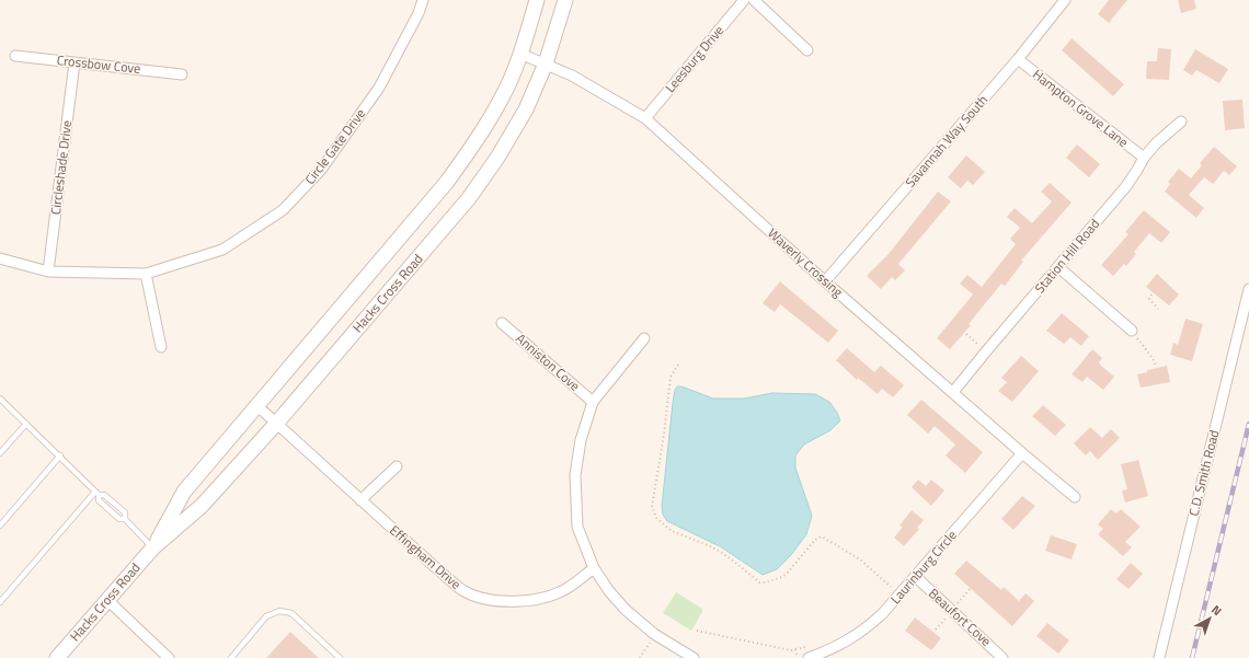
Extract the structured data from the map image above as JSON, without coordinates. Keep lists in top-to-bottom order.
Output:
{
  "streets": {
    "main road": ["Hacks Cross Road"],
    "street": [
      "Leesburg Drive",
      "Crossbow Cove",
      "Hampton Grove Lane",
      "Savannah Way South",
      "Circle Gate Drive",
      "Circleshade Drive",
      "Station Hill Road",
      "Waverly Crossing",
      "Anniston Cove",
      "C.D. Smith Road",
      "Effingham Drive",
      "Laurinburg Circle",
      "Beaufort Cove"
    ]
  },
  "crossings": [
    ["Leesburg Drive", "Waverly Crossing"],
    ["Crossbow Cove", "Circleshade Drive"],
    ["Hampton Grove Lane", "Savannah Way South"],
    ["Hampton Grove Lane", "Station Hill Road"],
    ["Savannah Way South", "Waverly Crossing"],
    ["Circle Gate Drive", "Circleshade Drive"],
    ["Station Hill Road", "Waverly Crossing"],
    ["Waverly Crossing", "Hacks Cross Road"],
    ["Waverly Crossing", "Laurinburg Circle"],
    ["Hacks Cross Road", "Effingham Drive"],
    ["Laurinburg Circle", "Beaufort Cove"]
  ],
  "north": "top right"
}
